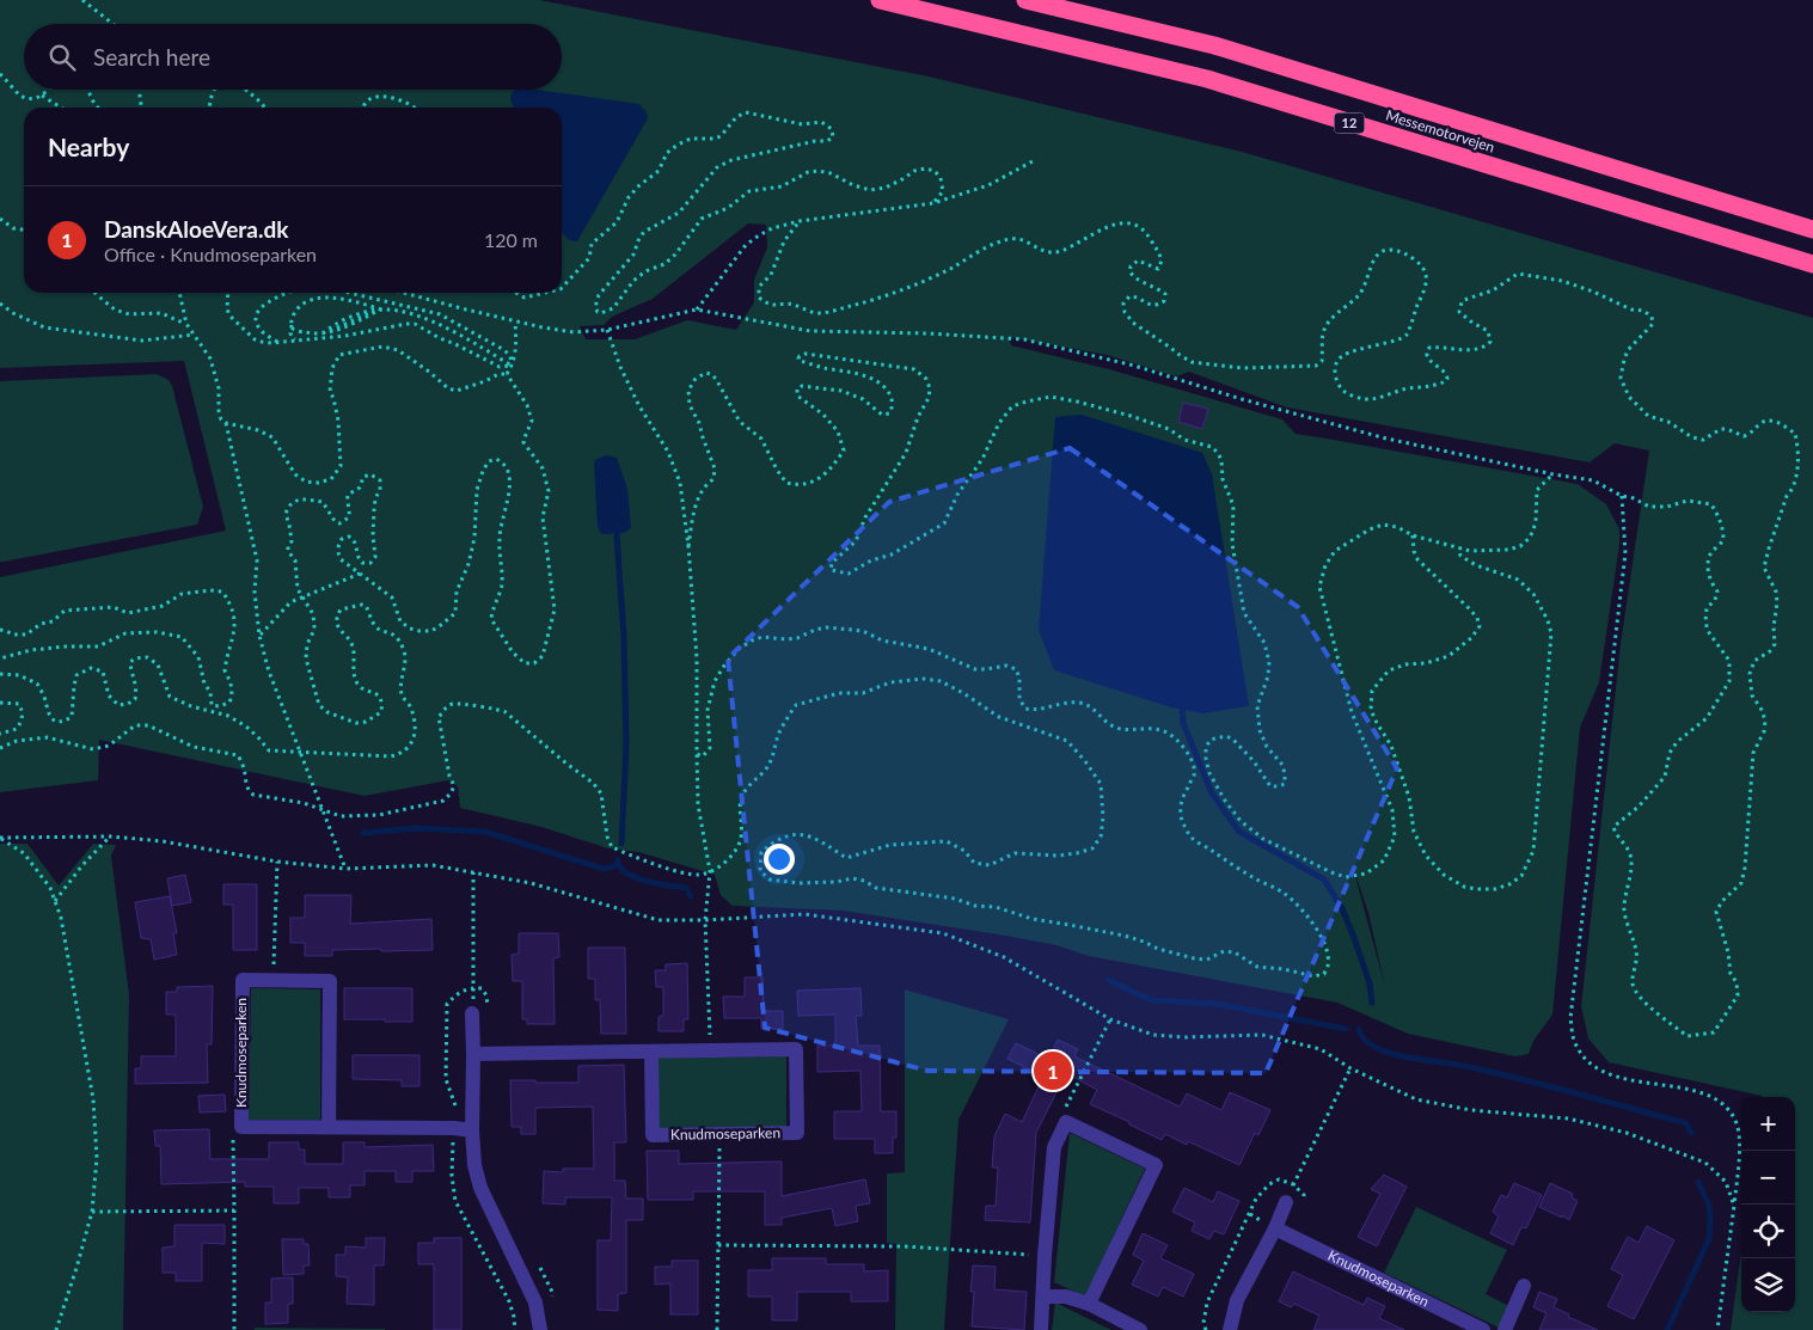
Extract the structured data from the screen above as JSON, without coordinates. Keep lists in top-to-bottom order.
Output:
{
  "streets": {
    "highway": ["12", "Messemotorvejen"],
    "street": ["Knudmoseparken"]
  },
  "page": {
    "search": "Search here",
    "heading": "Nearby",
    "list": [
      {
        "mark": "1",
        "name": "DanskAloeVera.dk",
        "note": "Office · Knudmoseparken",
        "value": "120 m"
      }
    ],
    "pins": "1",
    "map_buttons": ["+", "−"]
  }
}
